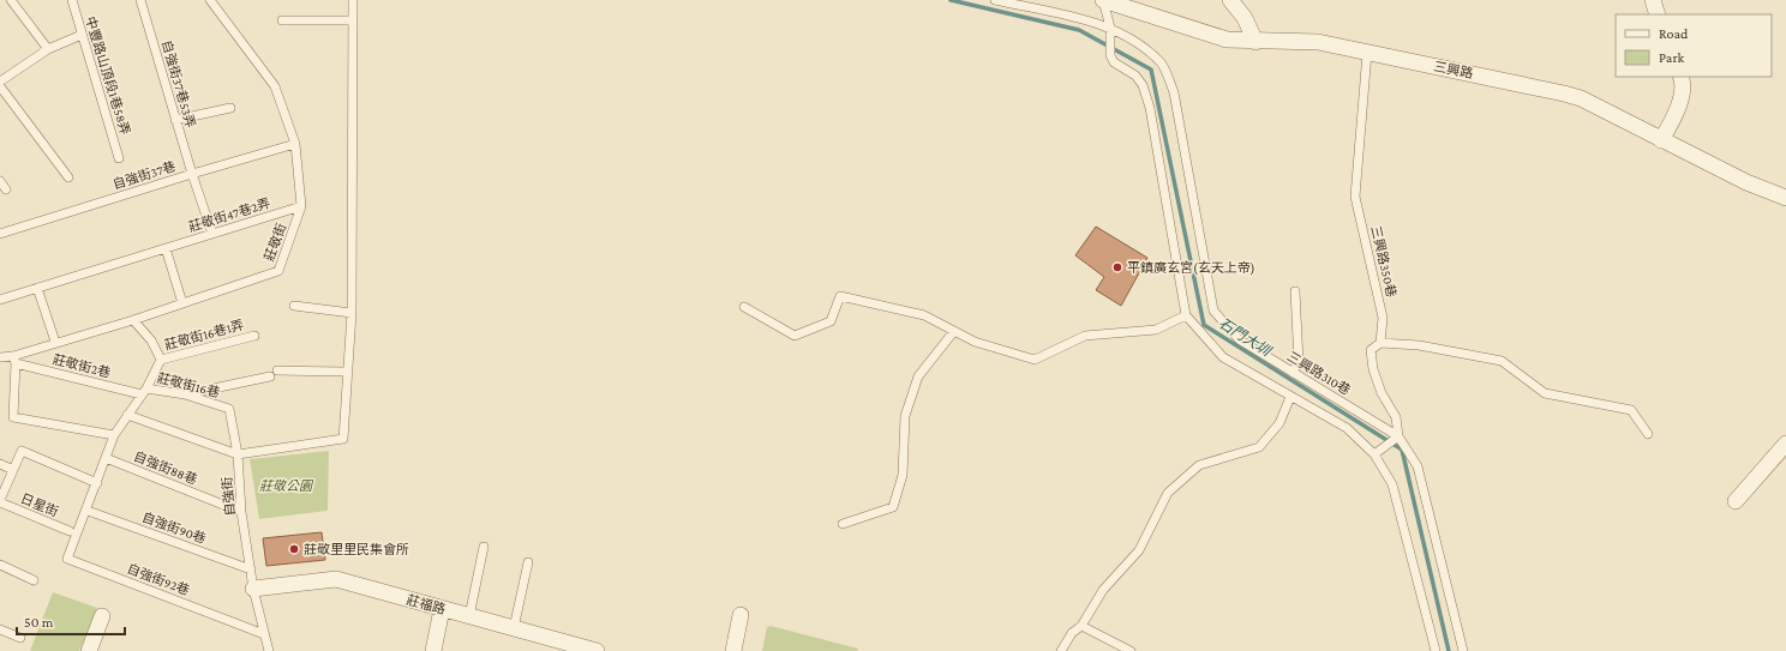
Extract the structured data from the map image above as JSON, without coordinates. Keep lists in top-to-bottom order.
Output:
{
  "streets": {
    "street": ["三興路", "莊福路"],
    "lane": [
      "中豐路山頂段1巷58弄",
      "自強街37巷53弄",
      "自強街37巷",
      "莊敬街47巷2弄",
      "莊敬街",
      "三興路350巷",
      "莊敬街16巷1弄",
      "莊敬街2巷",
      "三興路310巷",
      "莊敬街16巷",
      "自強街88巷",
      "自強街",
      "日星街",
      "自強街90巷",
      "自強街92巷"
    ]
  },
  "crossings": [
    ["三興路", "三興路350巷"],
    ["自強街37巷53弄", "自強街37巷"],
    ["自強街37巷53弄", "莊敬街47巷2弄"],
    ["自強街37巷", "莊敬街"],
    ["莊敬街47巷2弄", "莊敬街"],
    ["莊敬街", "莊敬街2巷"],
    ["莊敬街", "莊敬街16巷"],
    ["三興路350巷", "三興路310巷"],
    ["莊敬街16巷1弄", "莊敬街16巷"],
    ["莊敬街2巷", "莊敬街16巷"],
    ["莊敬街16巷", "自強街"],
    ["自強街88巷", "自強街"],
    ["自強街", "自強街90巷"],
    ["自強街", "自強街92巷"],
    ["自強街", "莊福路"],
    ["日星街", "自強街92巷"]
  ],
  "water": ["石門大圳"],
  "parks": ["莊敬公園"],
  "places": ["平鎮廣玄宮(玄天上帝)", "莊敬里里民集會所"],
  "legend": ["Road", "Park"],
  "scale_bar": "50 m"
}
